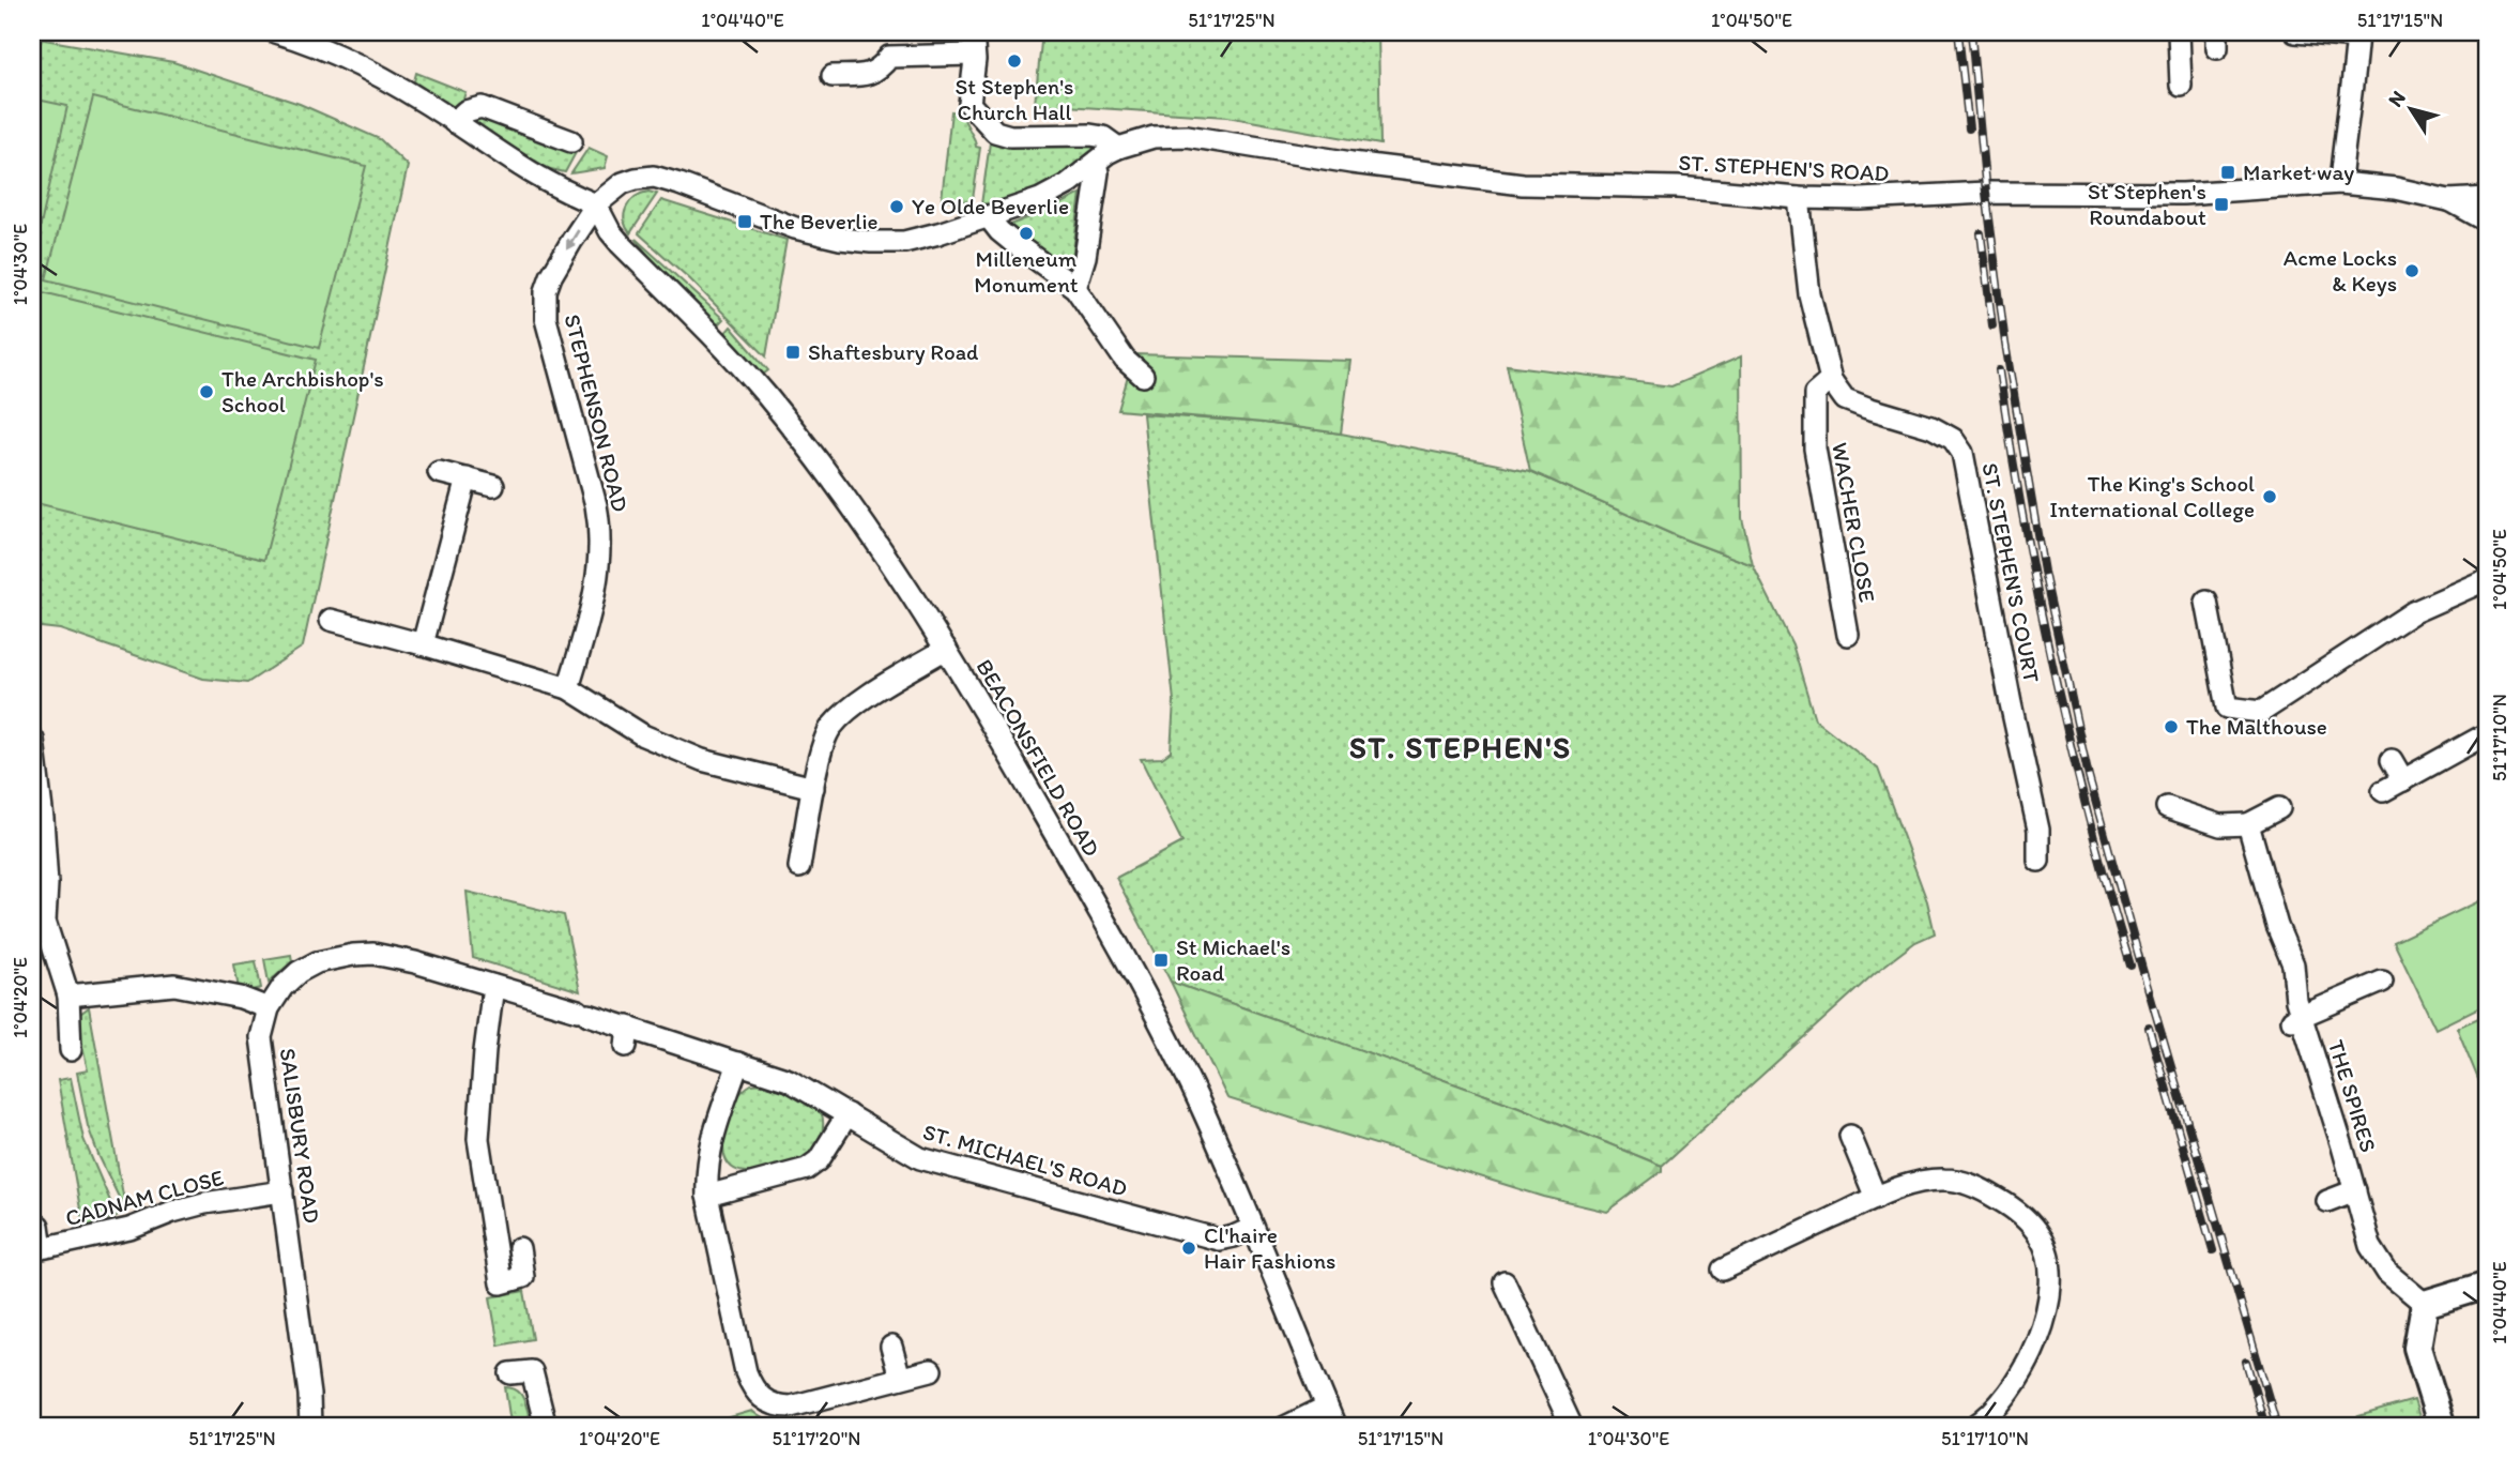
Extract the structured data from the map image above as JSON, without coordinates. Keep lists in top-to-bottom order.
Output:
{
  "streets": {
    "street": [
      "ST. STEPHEN'S ROAD",
      "STEPHENSON ROAD",
      "WACHER CLOSE",
      "ST. STEPHEN'S COURT",
      "BEACONSFIELD ROAD",
      "THE SPIRES",
      "SALISBURY ROAD",
      "ST. MICHAEL'S ROAD",
      "CADNAM CLOSE"
    ]
  },
  "crossings": [
    ["ST. STEPHEN'S ROAD", "STEPHENSON ROAD"],
    ["ST. STEPHEN'S ROAD", "BEACONSFIELD ROAD"],
    ["STEPHENSON ROAD", "BEACONSFIELD ROAD"],
    ["WACHER CLOSE", "ST. STEPHEN'S COURT"],
    ["BEACONSFIELD ROAD", "ST. MICHAEL'S ROAD"],
    ["SALISBURY ROAD", "ST. MICHAEL'S ROAD"],
    ["SALISBURY ROAD", "CADNAM CLOSE"]
  ],
  "districts": ["ST. STEPHEN'S"],
  "places": {
    "other": [
      "St Stephen's Church Hall",
      "Ye Olde Beverlie",
      "Milleneum Monument",
      "Acme Locks & Keys",
      "The Archbishop's School",
      "The King's School International College",
      "The Malthouse",
      "Cl'haire Hair Fashions"
    ],
    "transit": [
      "Market way",
      "St Stephen's Roundabout",
      "The Beverlie",
      "Shaftesbury Road",
      "St Michael's Road"
    ]
  },
  "north": "top left",
  "coordinates": [
    "1°04'40\"E",
    "51°17'25\"N",
    "1°04'50\"E",
    "51°17'15\"N",
    "1°04'30\"E",
    "51°17'10\"N",
    "1°04'20\"E",
    "51°17'20\"N"
  ]
}
